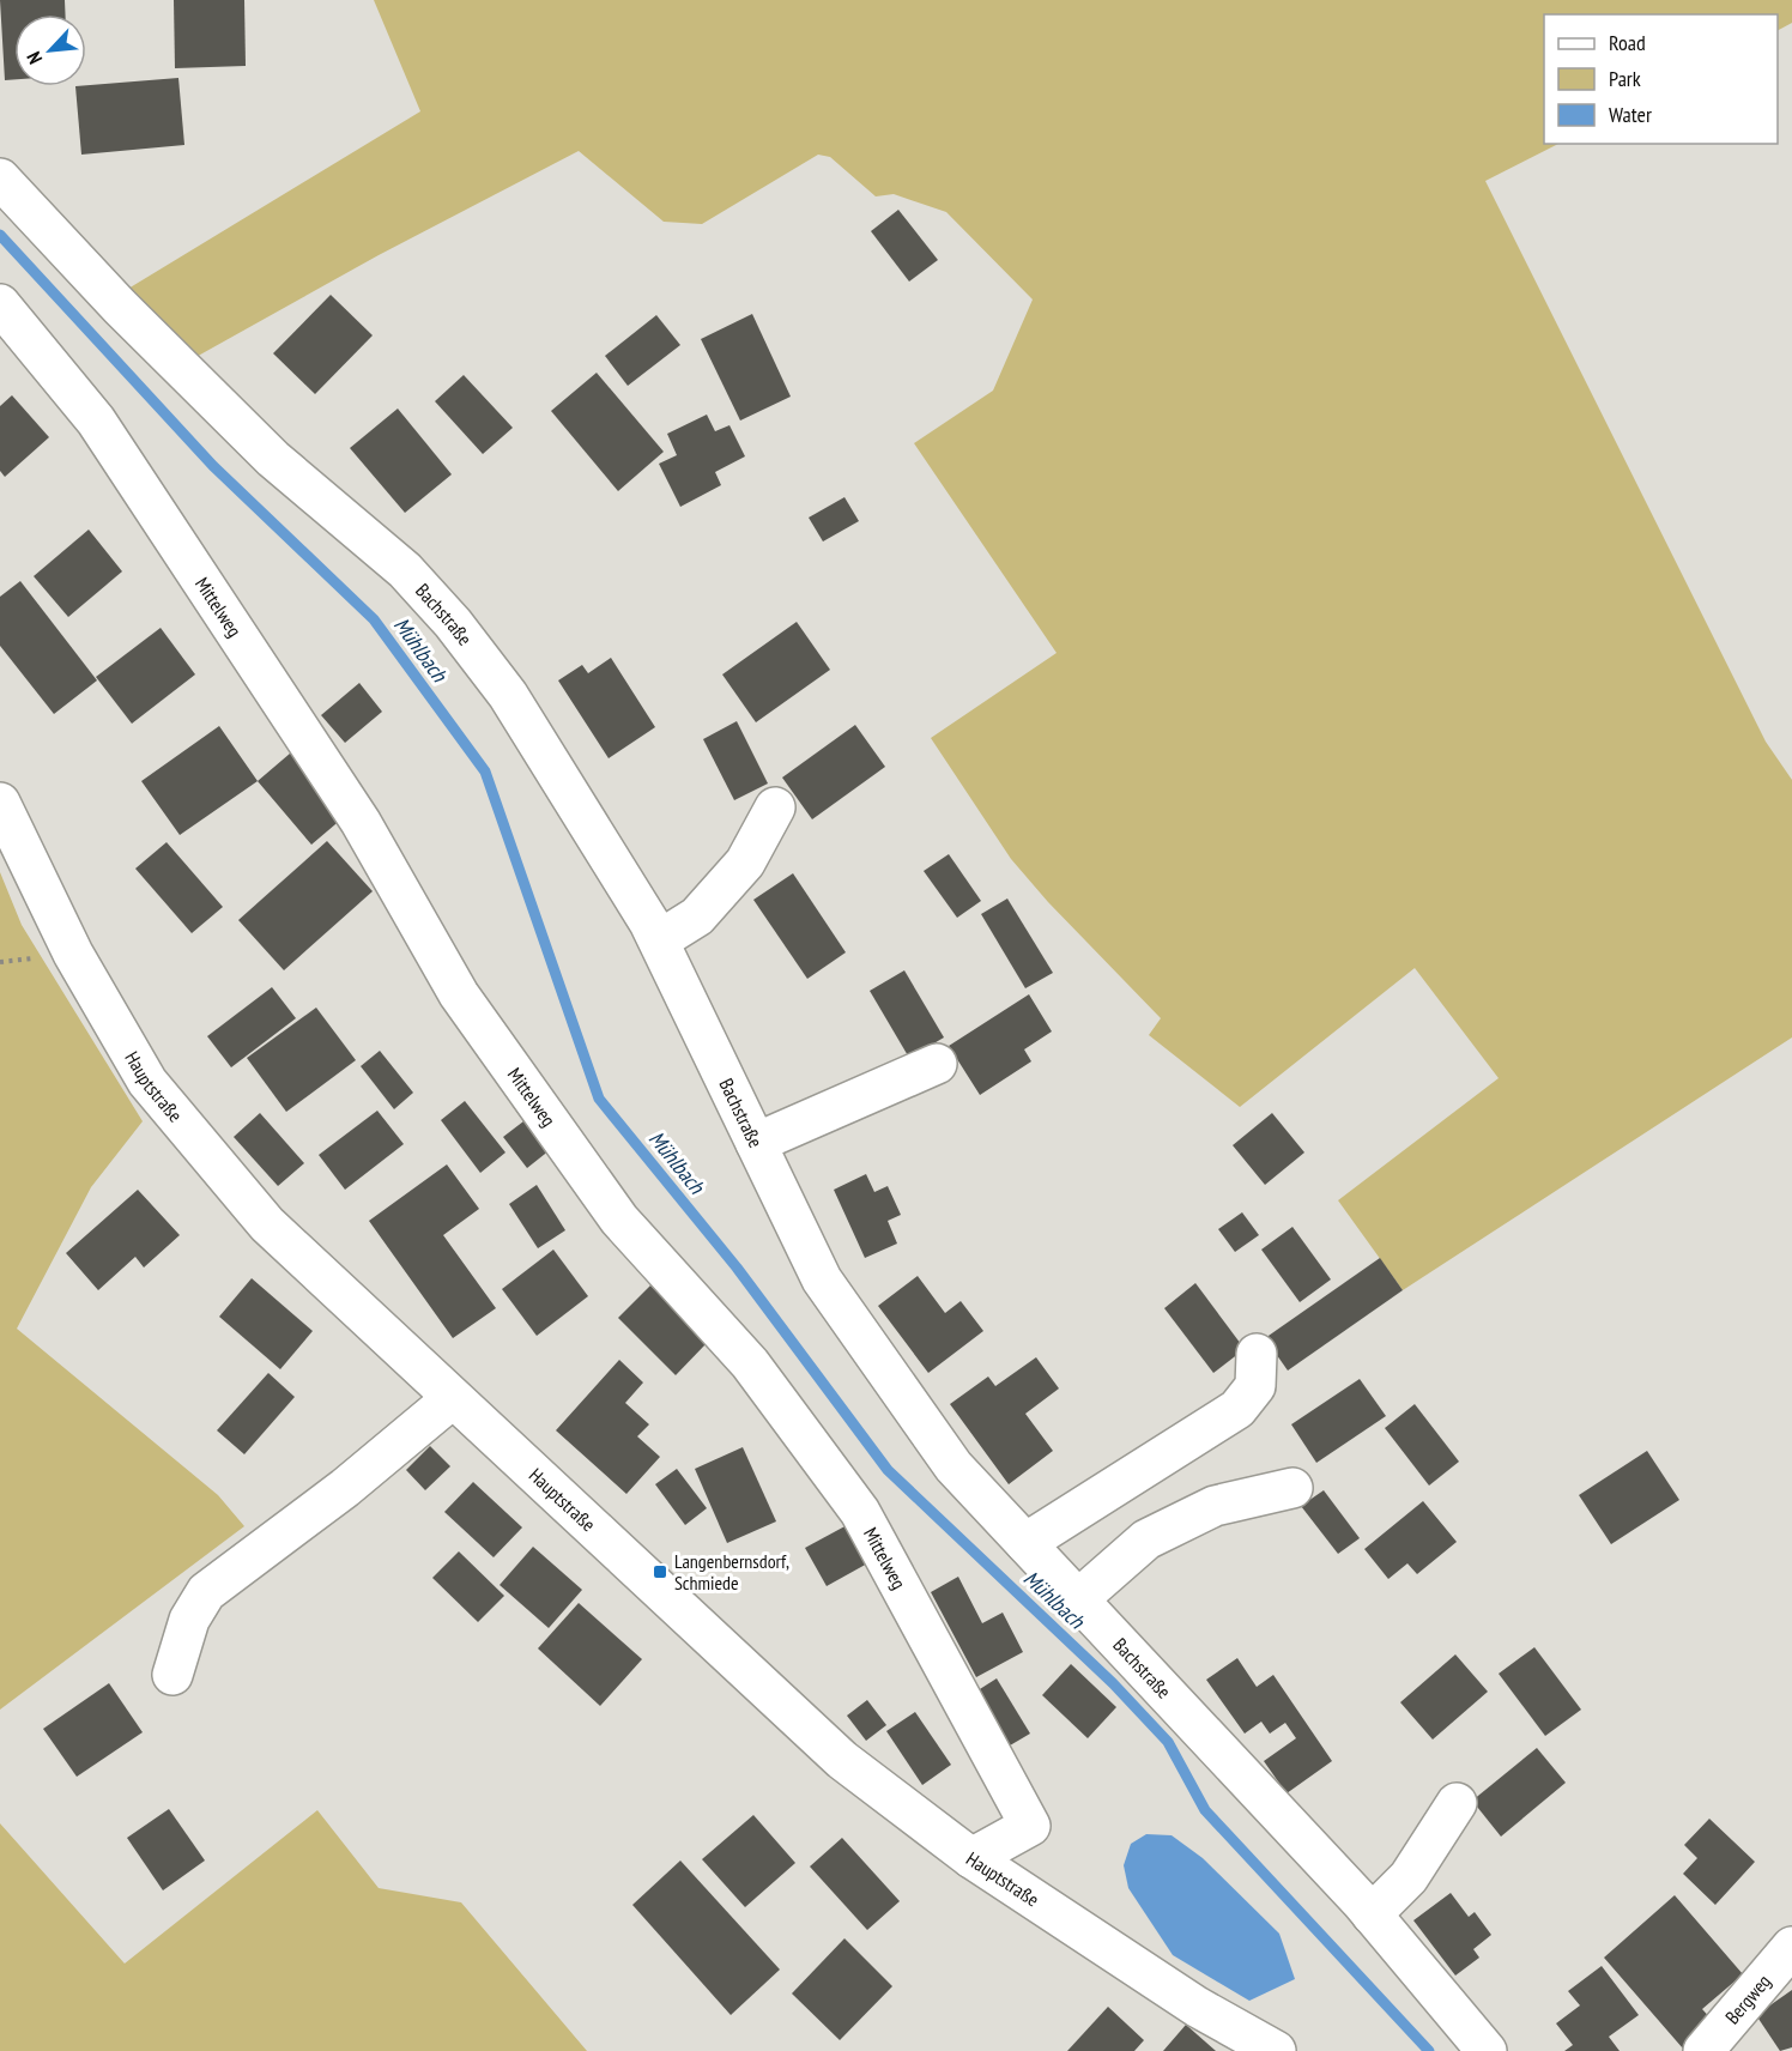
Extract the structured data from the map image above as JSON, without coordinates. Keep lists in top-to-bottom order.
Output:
{
  "streets": {
    "street": [
      "Mittelweg",
      "Bachstraße",
      "Hauptstraße",
      "Bergweg"
    ]
  },
  "crossings": [
    ["Mittelweg", "Hauptstraße"]
  ],
  "water": ["Mühlbach"],
  "places": {
    "transit": ["Langenbernsdorf, Schmiede"]
  },
  "legend": ["Road", "Park", "Water"],
  "north": "bottom left"
}
